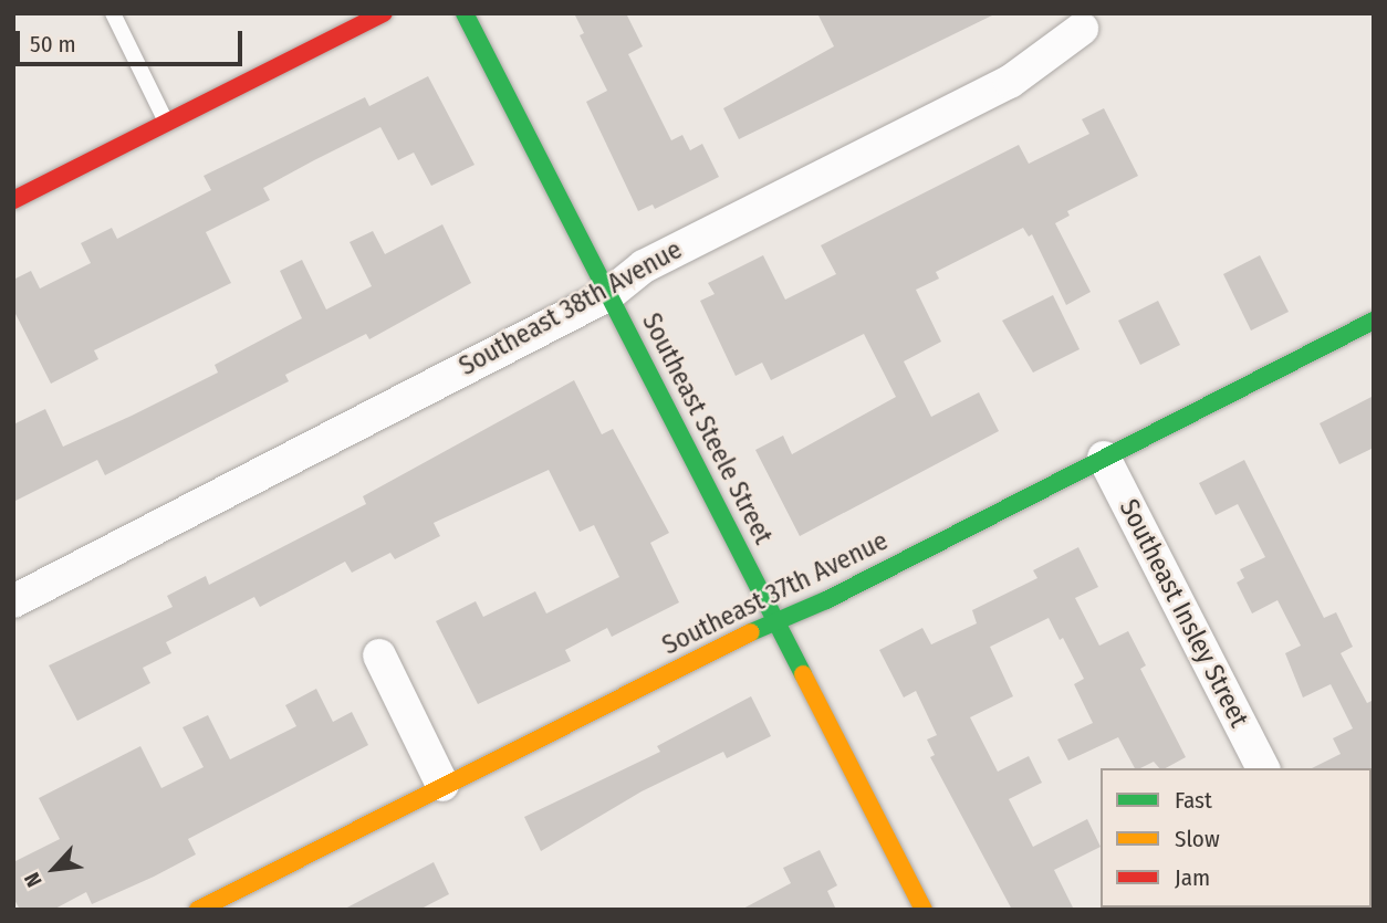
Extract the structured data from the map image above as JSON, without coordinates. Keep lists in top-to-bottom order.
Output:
{
  "streets": {
    "street": [
      "Southeast 38th Avenue",
      "Southeast Steele Street",
      "Southeast 37th Avenue",
      "Southeast Insley Street"
    ]
  },
  "crossings": [
    ["Southeast 38th Avenue", "Southeast Steele Street"],
    ["Southeast Steele Street", "Southeast 37th Avenue"],
    ["Southeast 37th Avenue", "Southeast Insley Street"]
  ],
  "legend": ["Fast", "Slow", "Jam"],
  "scale_bar": "50 m",
  "north": "bottom left"
}
